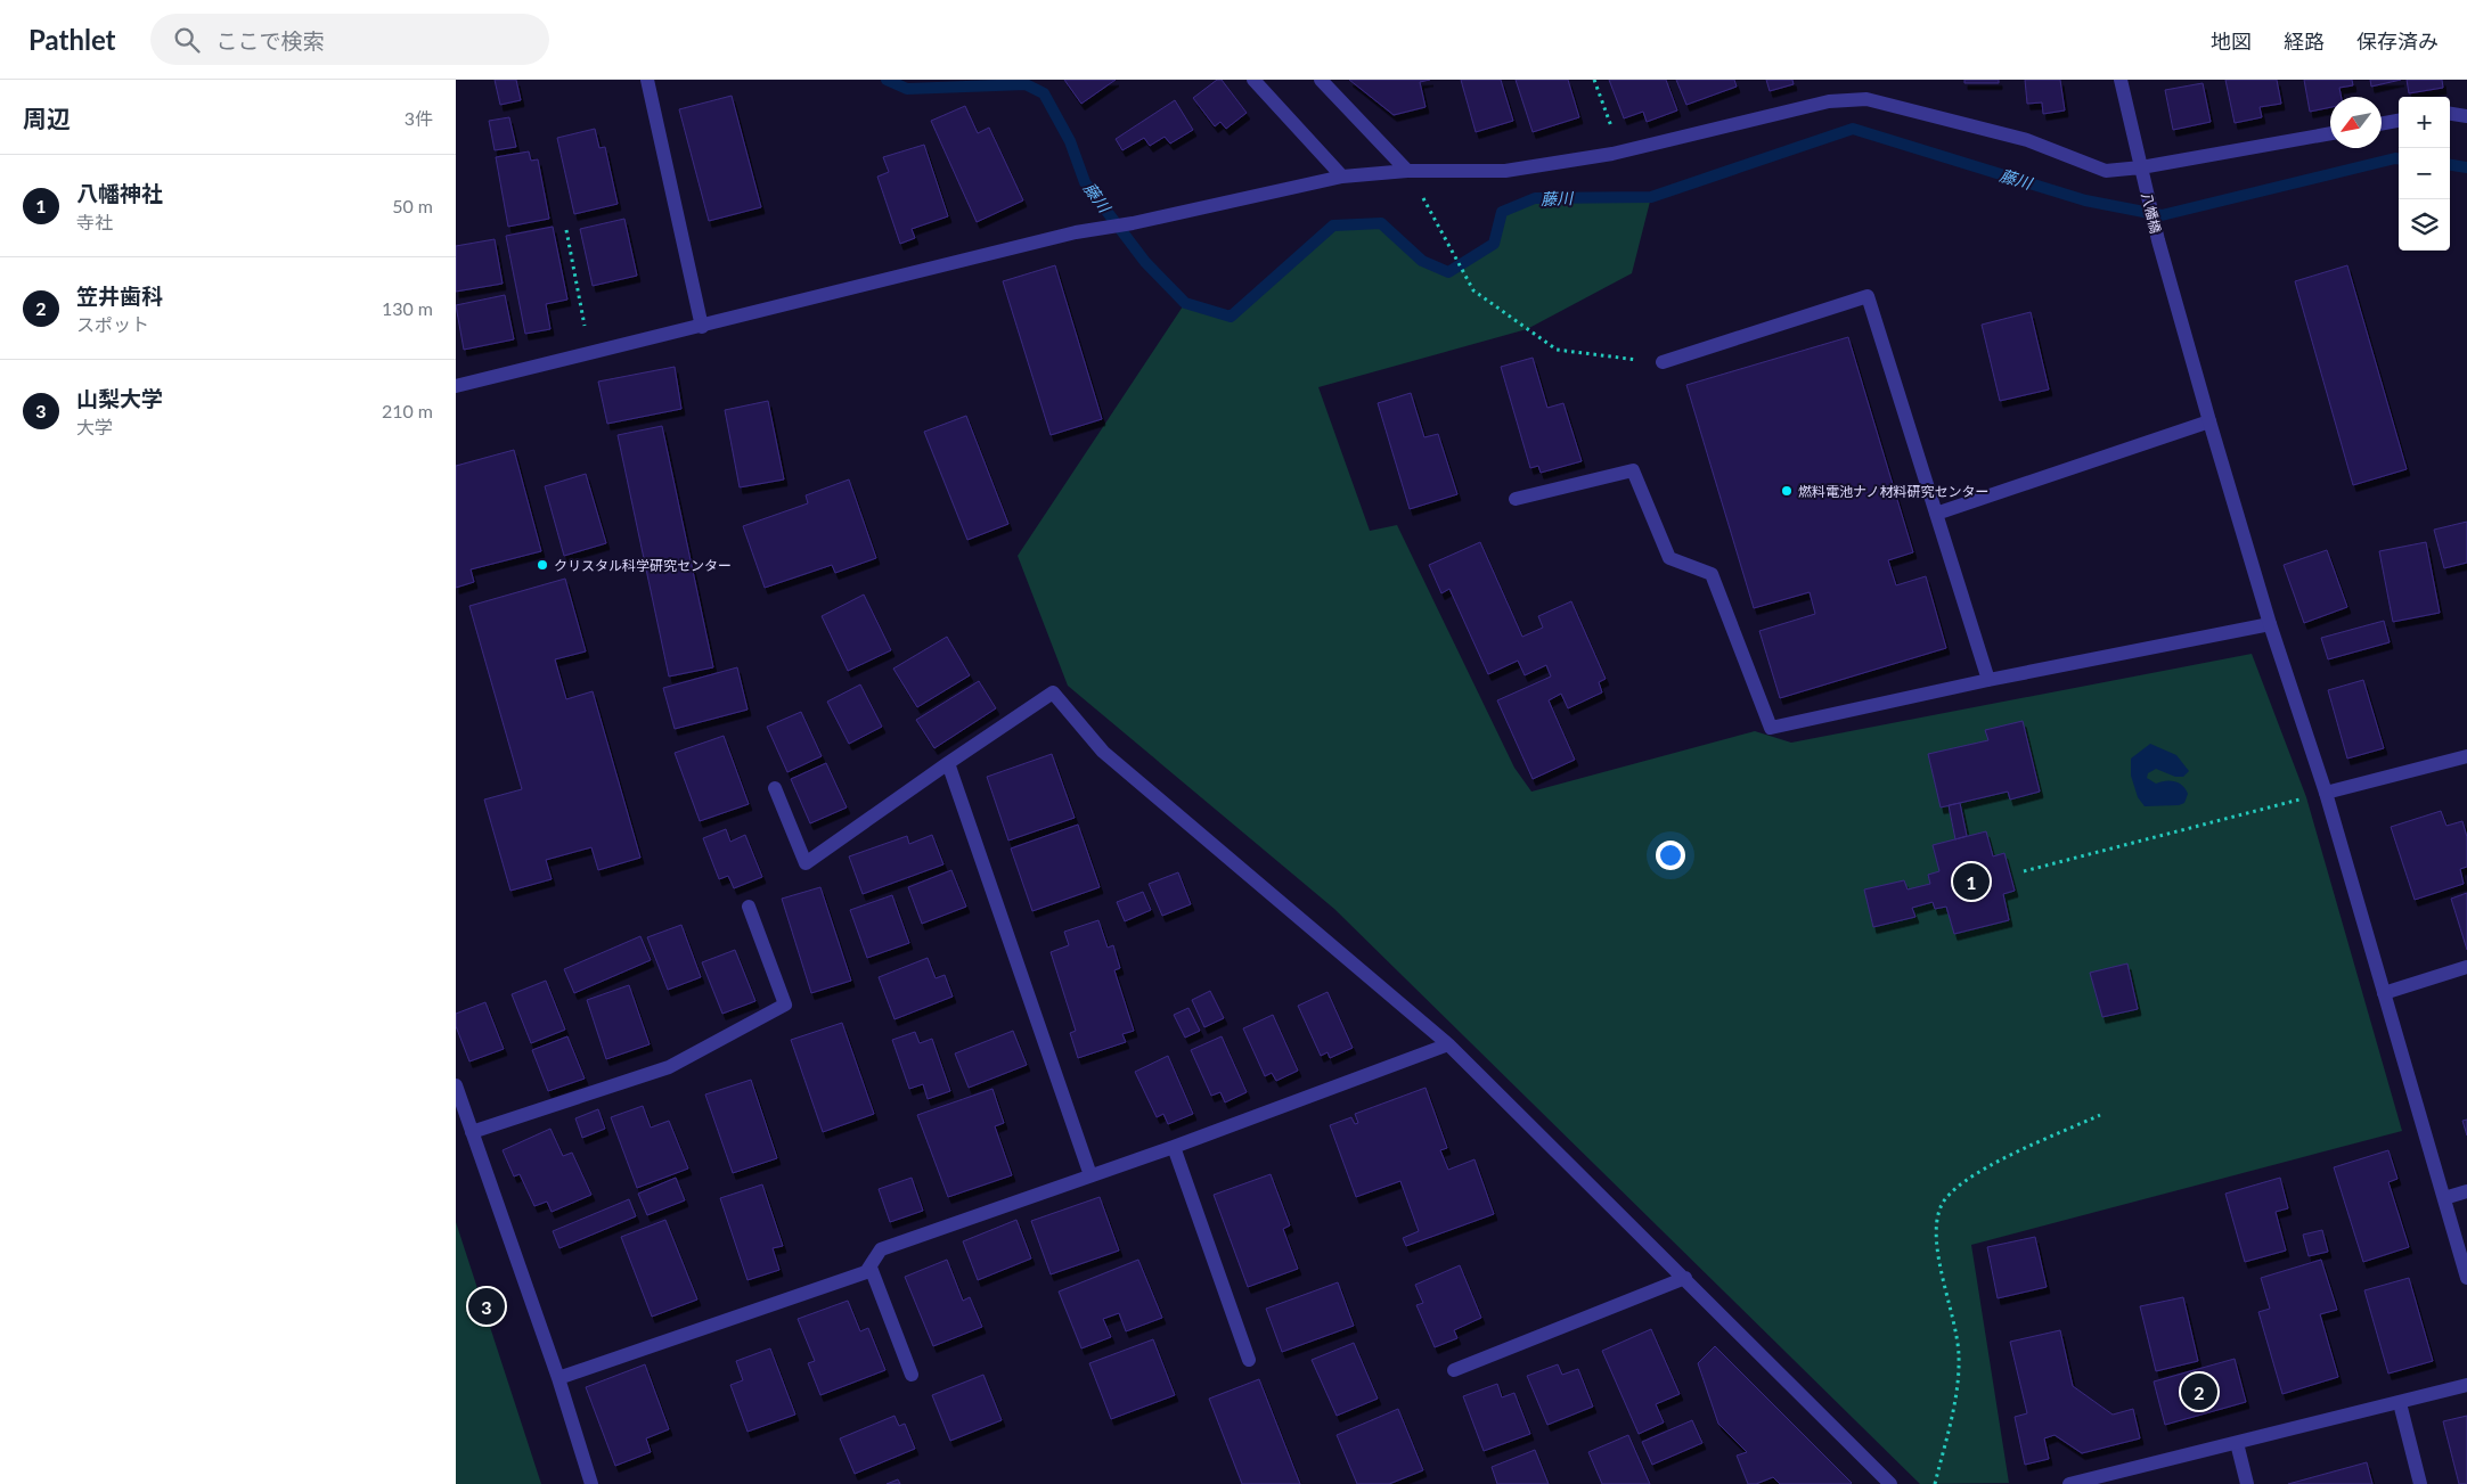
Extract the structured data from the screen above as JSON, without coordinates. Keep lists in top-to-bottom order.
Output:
{
  "streets": {
    "street": ["八幡橋"]
  },
  "water": ["藤川"],
  "places": ["燃料電池ナノ材料研究センター", "クリスタル科学研究センター"],
  "north": "bottom left",
  "page": {
    "header": "Pathlet",
    "search": "ここで検索",
    "nav": ["地図", "経路", "保存済み"],
    "heading": ["周辺", "3件"],
    "map_buttons": ["+", "−"],
    "list": [
      {
        "mark": "1",
        "name": "八幡神社",
        "note": "寺社",
        "value": "50 m"
      },
      {
        "mark": "2",
        "name": "笠井歯科",
        "note": "スポット",
        "value": "130 m"
      },
      {
        "mark": "3",
        "name": "山梨大学",
        "note": "大学",
        "value": "210 m"
      }
    ],
    "pins": ["1", "3", "2"]
  }
}
